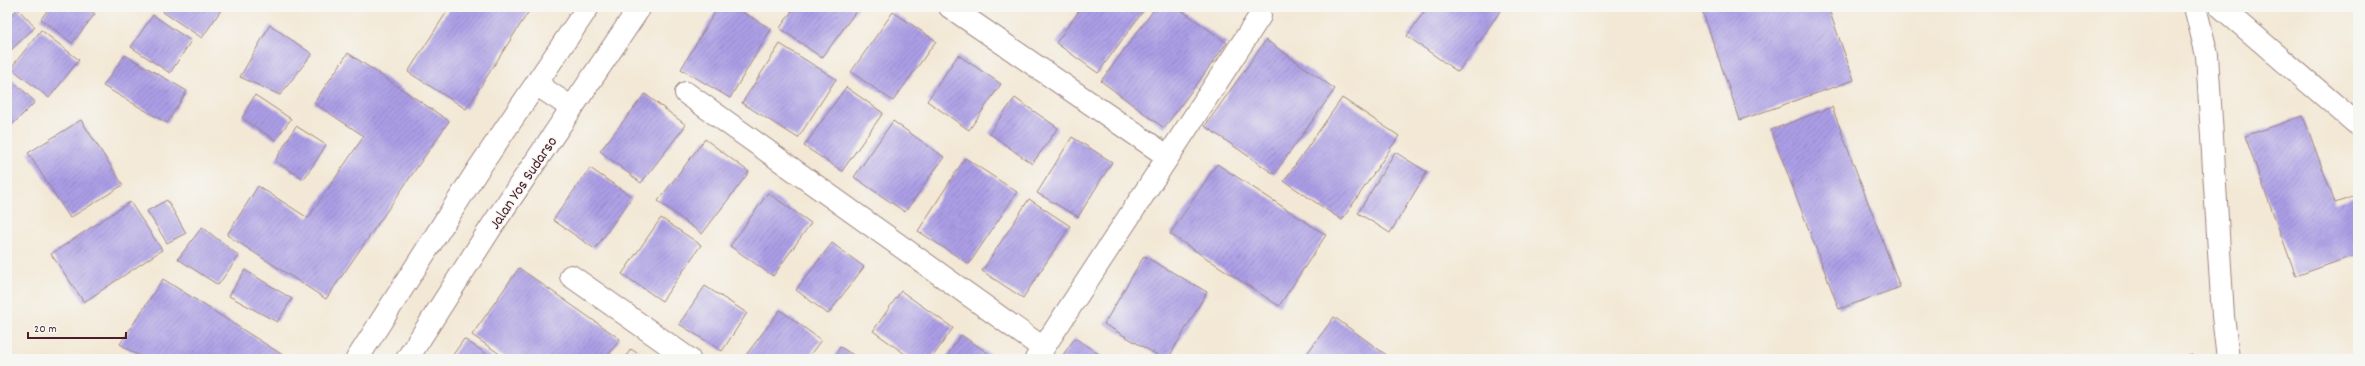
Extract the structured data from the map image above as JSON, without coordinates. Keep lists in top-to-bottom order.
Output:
{
  "streets": {
    "main road": ["Jalan Yos Sudarso"]
  },
  "scale_bar": "20 m"
}
